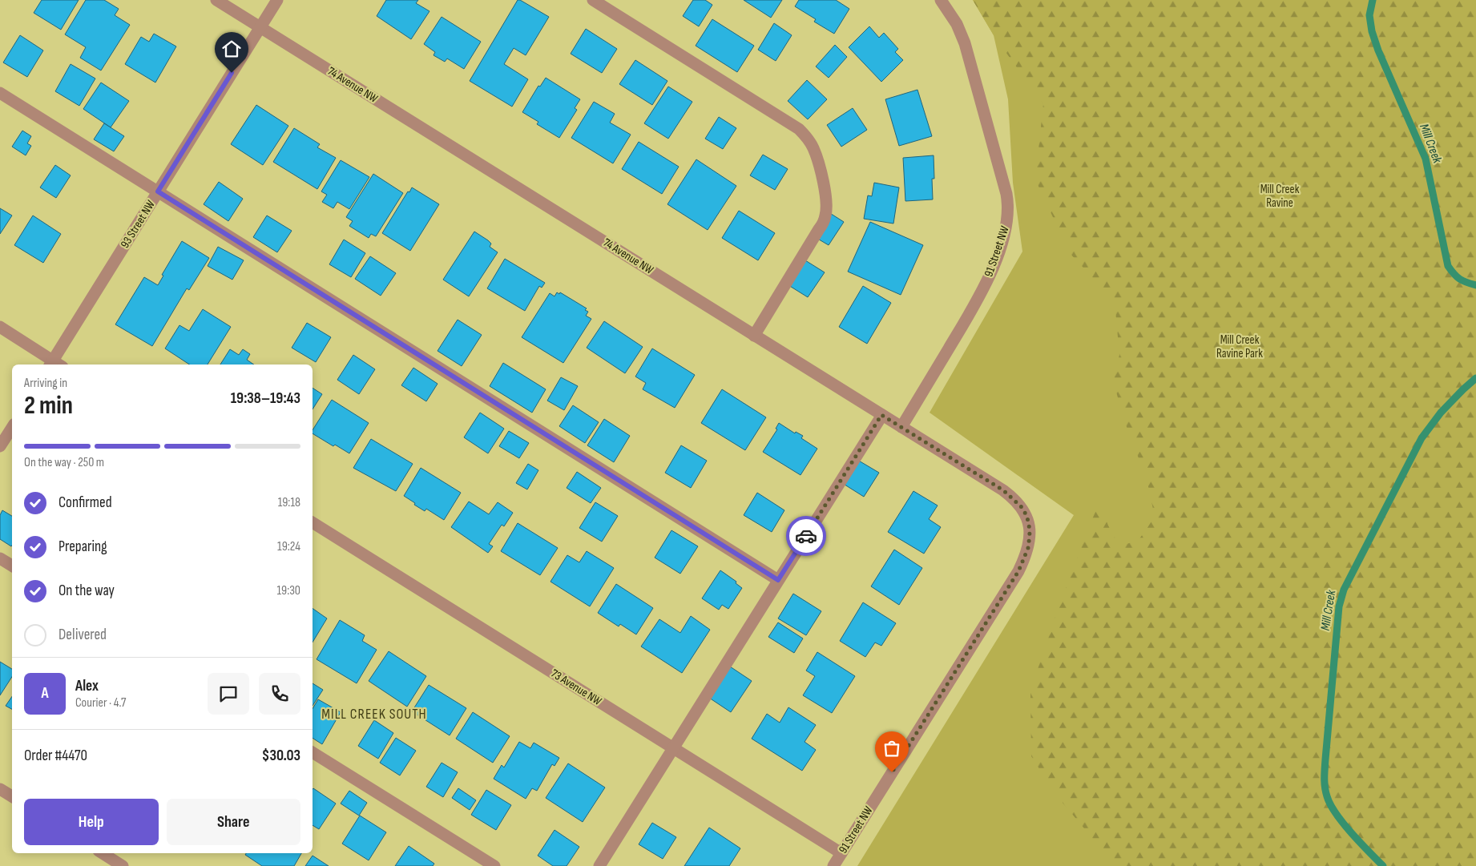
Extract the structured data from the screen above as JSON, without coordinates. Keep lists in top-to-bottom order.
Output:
{
  "streets": {
    "street": [
      "74 Avenue NW",
      "93 Street NW",
      "91 Street NW",
      "73 Avenue NW"
    ]
  },
  "crossings": [
    ["74 Avenue NW", "93 Street NW"],
    ["74 Avenue NW", "91 Street NW"],
    ["91 Street NW", "73 Avenue NW"]
  ],
  "districts": ["MILL CREEK SOUTH"],
  "water": ["Mill Creek"],
  "parks": ["Mill Creek Ravine", "Mill Creek Ravine Park"],
  "page": {
    "heading": ["2 min", "Arriving in", "19:38–19:43"],
    "panel": [
      "Alex",
      "Courier · 4.7",
      "Order #4470",
      "$30.03"
    ],
    "bar": "On the way · 250 m",
    "list": [
      ["Confirmed", "19:18"],
      ["Preparing", "19:24"],
      ["On the way", "19:30"],
      "Delivered"
    ],
    "round": "A",
    "buttons": ["Help", "Share"]
  }
}
